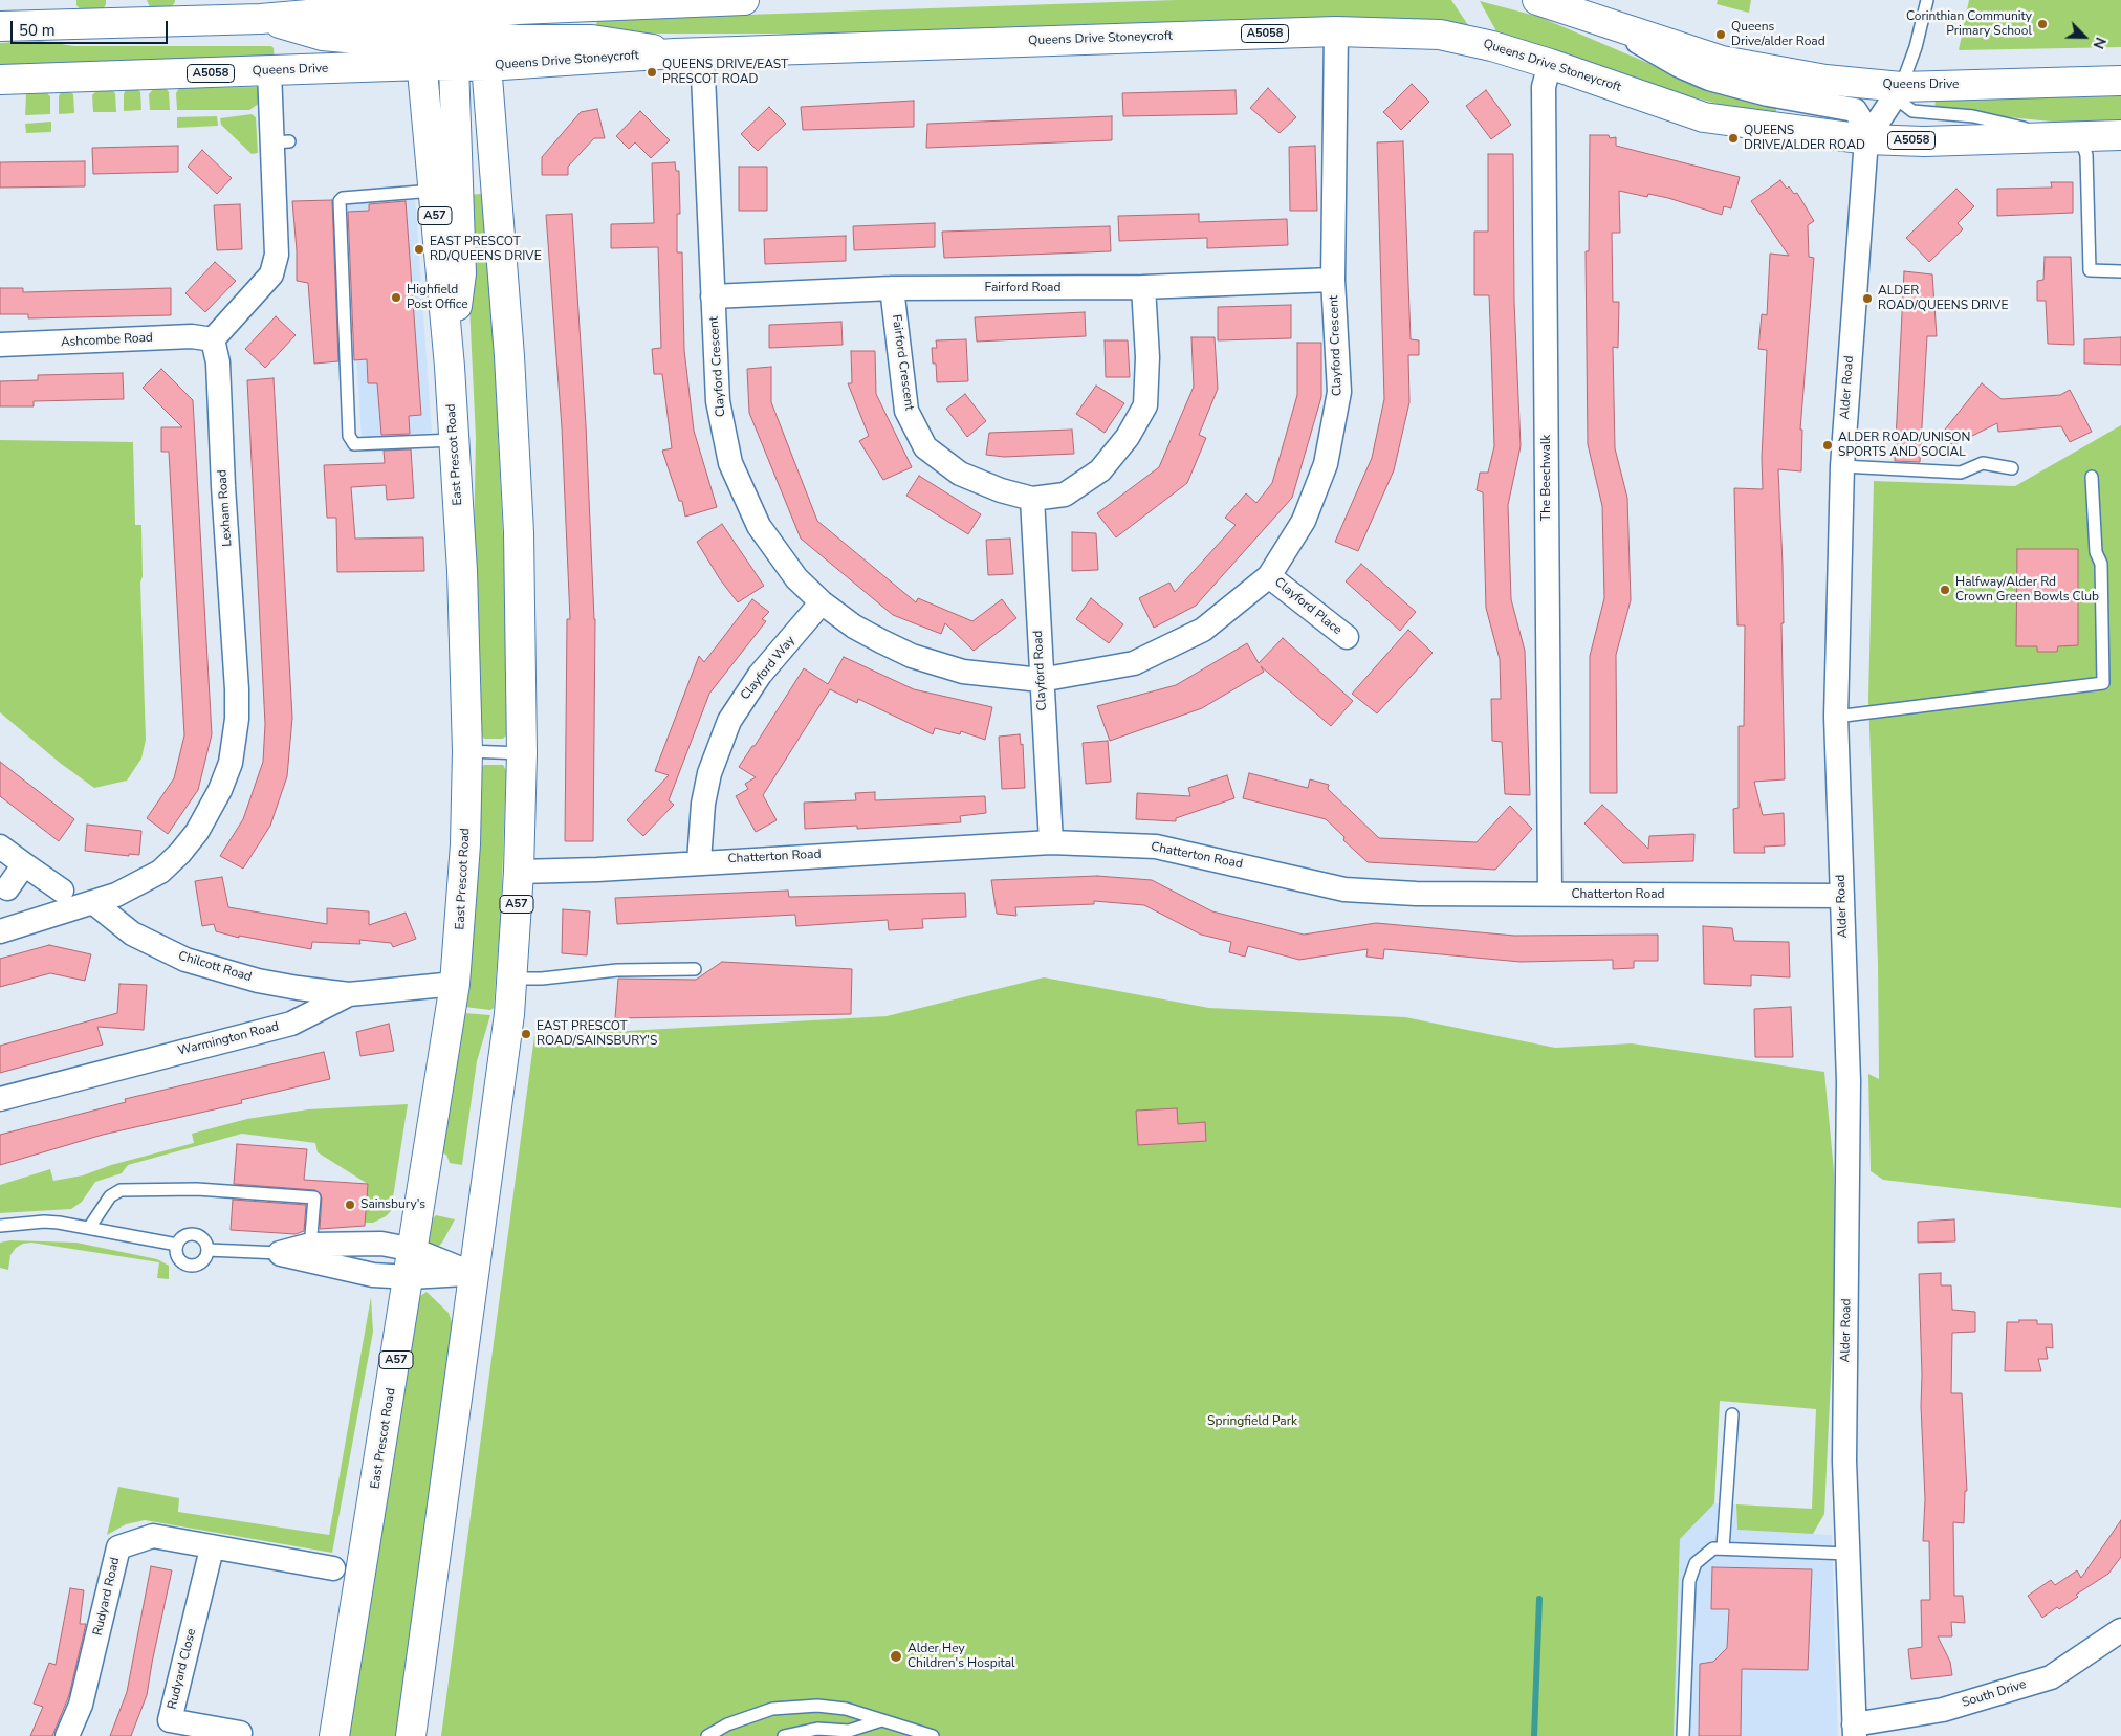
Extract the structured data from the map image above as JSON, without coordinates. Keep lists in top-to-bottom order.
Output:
{
  "streets": {
    "main road": [
      "A5058",
      "Queens Drive Stoneycroft",
      "Queens Drive",
      "A57",
      "East Prescot Road"
    ],
    "street": [
      "Fairford Road",
      "Ashcombe Road",
      "Clayford Crescent",
      "Fairford Crescent",
      "Alder Road",
      "The Beechwalk",
      "Lexham Road",
      "Clayford Place",
      "Clayford Way",
      "Clayford Road",
      "Chatterton Road",
      "Chilcott Road",
      "Warmington Road",
      "Rudyard Road",
      "Rudyard Close",
      "South Drive"
    ]
  },
  "crossings": [
    ["A5058", "Queens Drive Stoneycroft"],
    ["A5058", "Queens Drive"],
    ["A5058", "A57"],
    ["A5058", "Alder Road"],
    ["A5058", "East Prescot Road"],
    ["Queens Drive Stoneycroft", "A57"],
    ["Queens Drive Stoneycroft", "Clayford Crescent"],
    ["Queens Drive Stoneycroft", "Alder Road"],
    ["Queens Drive Stoneycroft", "The Beechwalk"],
    ["Queens Drive", "A57"],
    ["Queens Drive", "Alder Road"],
    ["Queens Drive", "East Prescot Road"],
    ["A57", "East Prescot Road"],
    ["A57", "Chatterton Road"],
    ["Fairford Road", "Clayford Crescent"],
    ["Fairford Road", "Fairford Crescent"],
    ["Ashcombe Road", "Lexham Road"],
    ["Clayford Crescent", "Clayford Place"],
    ["Clayford Crescent", "Clayford Way"],
    ["Clayford Crescent", "Clayford Road"],
    ["Fairford Crescent", "Clayford Road"],
    ["Alder Road", "Chatterton Road"],
    ["Alder Road", "South Drive"],
    ["East Prescot Road", "Warmington Road"],
    ["The Beechwalk", "Chatterton Road"],
    ["Lexham Road", "Chilcott Road"],
    ["Clayford Way", "Chatterton Road"],
    ["Clayford Road", "Chatterton Road"],
    ["Chilcott Road", "Warmington Road"],
    ["Rudyard Road", "Rudyard Close"]
  ],
  "parks": ["Springfield Park"],
  "places": [
    "Corinthian Community Primary School",
    "Queens Drive/alder Road",
    "QUEENS DRIVE/EAST PRESCOT ROAD",
    "QUEENS DRIVE/ALDER ROAD",
    "EAST PRESCOT RD/QUEENS DRIVE",
    "Highfield Post Office",
    "ALDER ROAD/QUEENS DRIVE",
    "ALDER ROAD/UNISON SPORTS AND SOCIAL",
    "Halfway/Alder Rd Crown Green Bowls Club",
    "EAST PRESCOT ROAD/SAINSBURY'S",
    "Sainsbury's",
    "Alder Hey Children's Hospital"
  ],
  "scale_bar": "50 m",
  "north": "bottom right"
}
